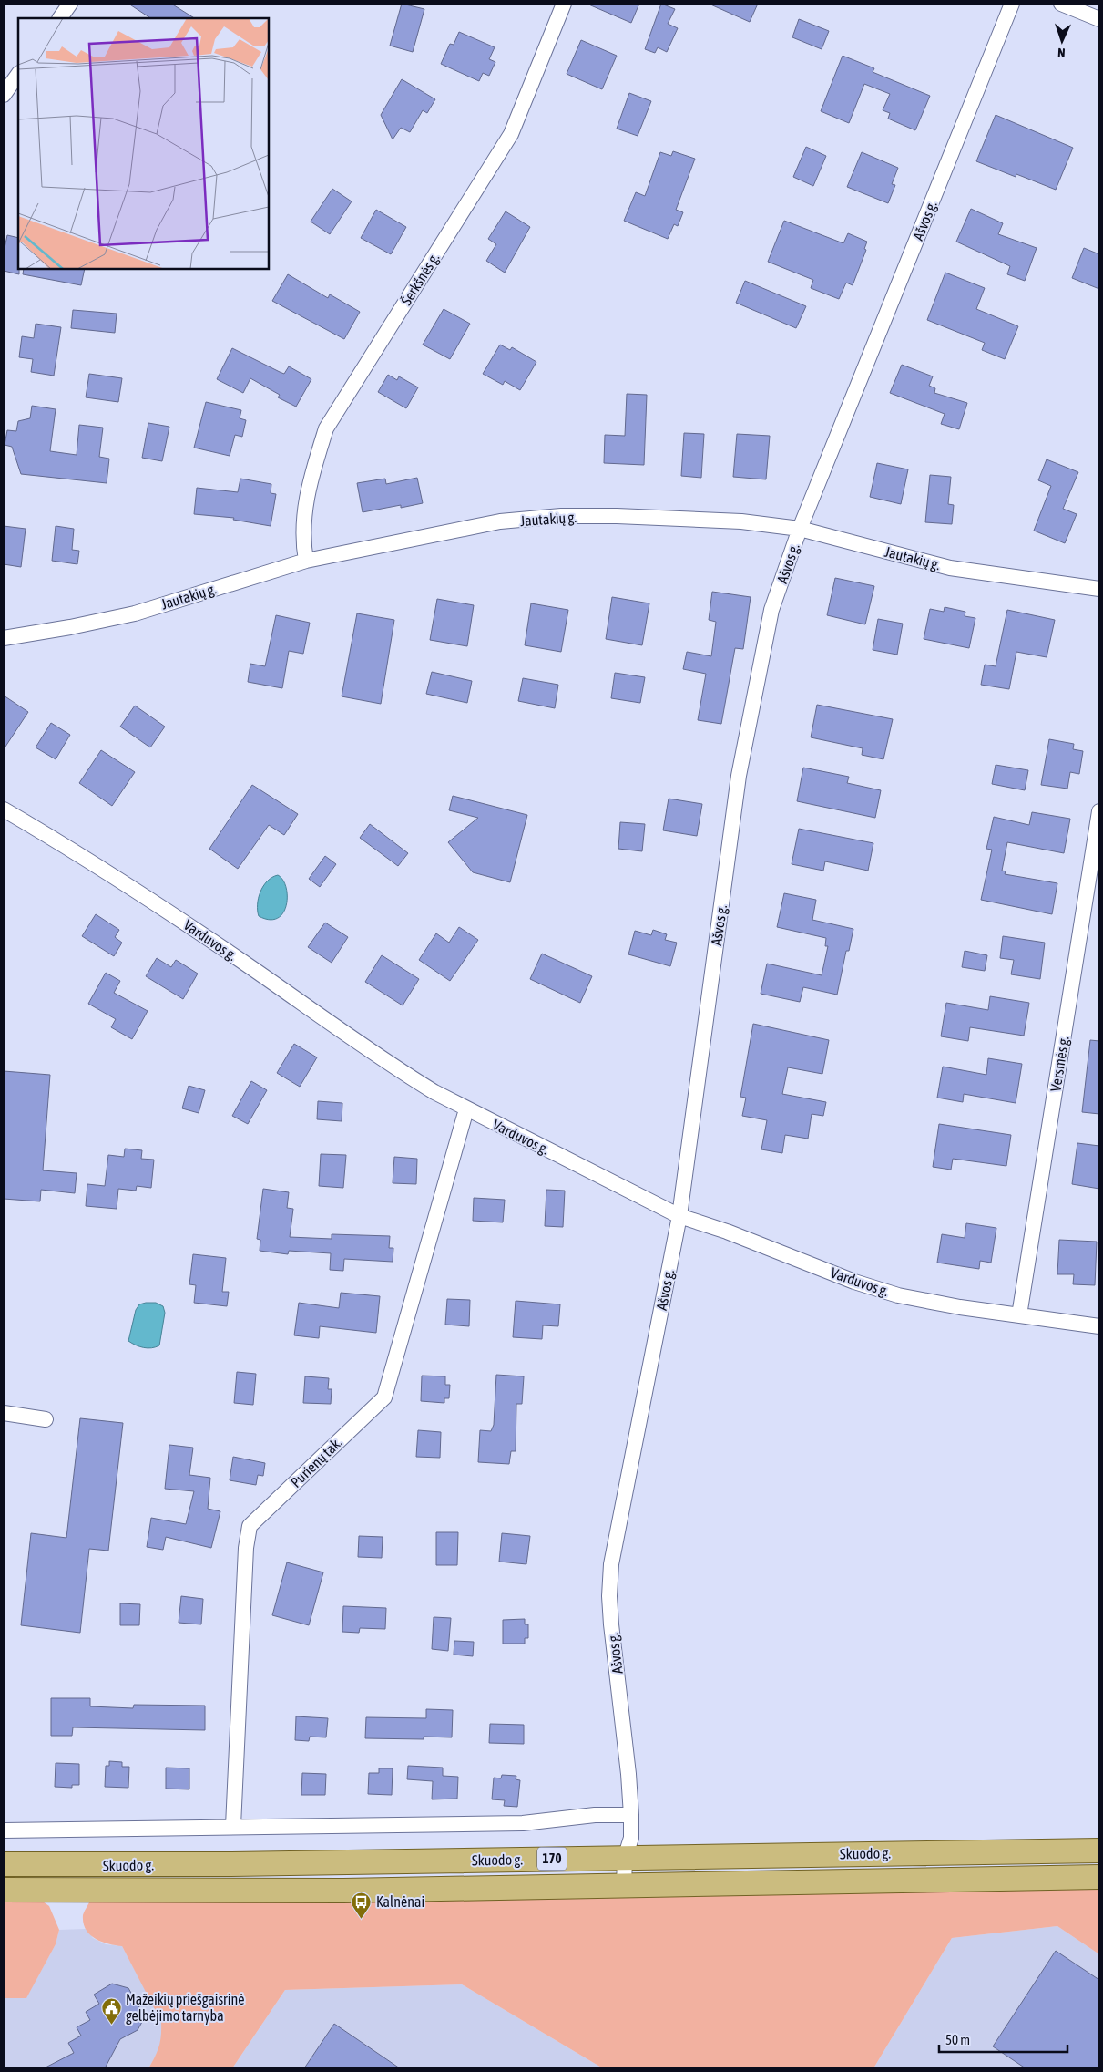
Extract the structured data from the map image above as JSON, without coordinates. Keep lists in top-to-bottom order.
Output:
{
  "streets": {
    "main road": ["Skuodo g.", "170"],
    "street": [
      "Ašvos g.",
      "Šerkšnės g.",
      "Jautakių g.",
      "Varduvos g.",
      "Versmės g.",
      "Purienų tak."
    ]
  },
  "crossings": [
    ["Ašvos g.", "Jautakių g."],
    ["Ašvos g.", "Varduvos g."],
    ["Ašvos g.", "Skuodo g."],
    ["Šerkšnės g.", "Jautakių g."],
    ["Varduvos g.", "Versmės g."],
    ["Varduvos g.", "Purienų tak."]
  ],
  "places": {
    "bus stop": ["Kalnėnai"],
    "public building": ["Mažeikių priešgaisrinė gelbėjimo tarnyba"]
  },
  "scale_bar": "50 m",
  "north": "bottom"
}
